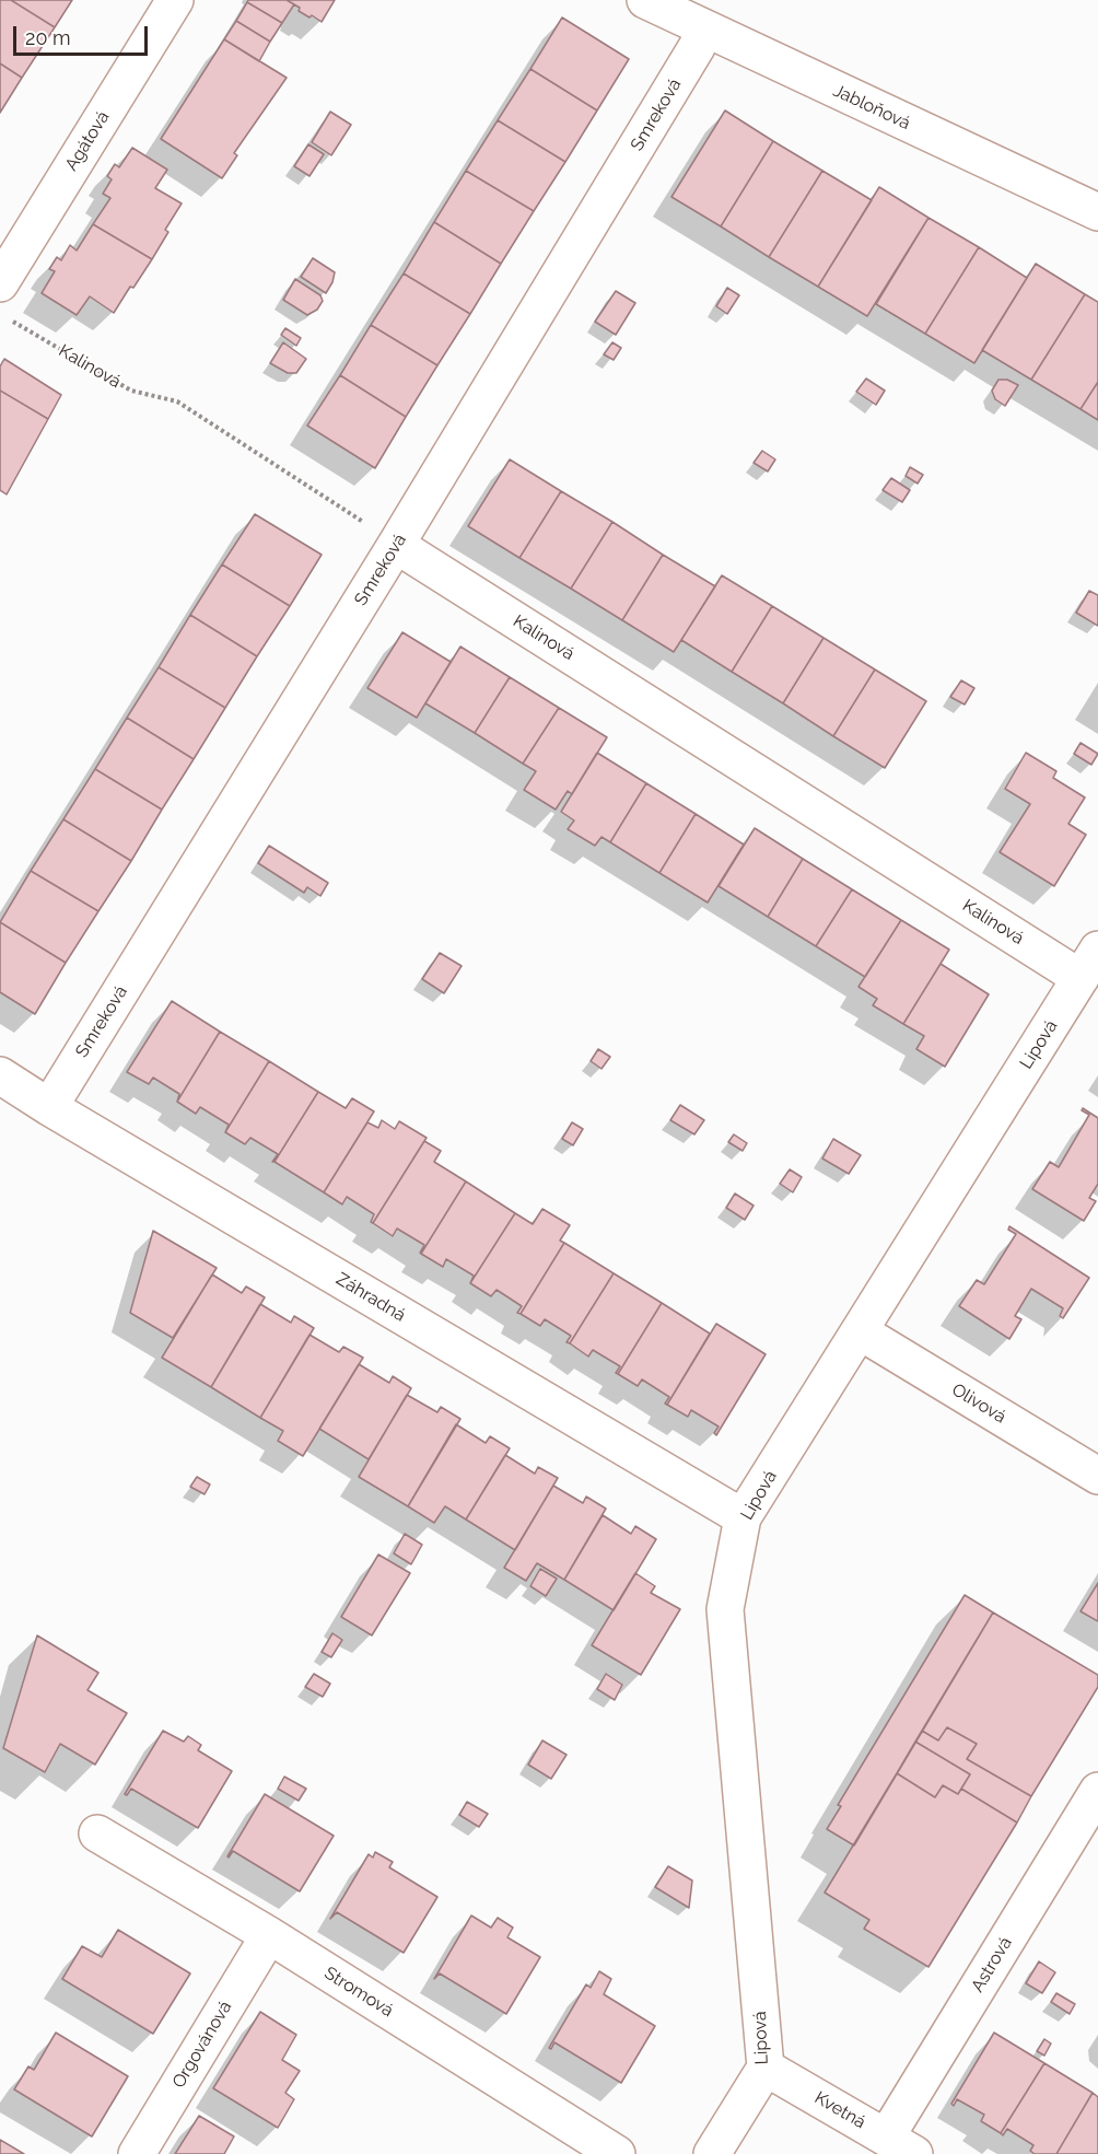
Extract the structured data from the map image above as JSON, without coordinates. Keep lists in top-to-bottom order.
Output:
{
  "streets": {
    "street": [
      "Jabloňová",
      "Smreková",
      "Agátová",
      "Kalinová",
      "Lipová",
      "Záhradná",
      "Olivová",
      "Astrová",
      "Stromová",
      "Orgovánová",
      "Kvetná"
    ]
  },
  "crossings": [
    ["Jabloňová", "Smreková"],
    ["Smreková", "Kalinová"],
    ["Smreková", "Záhradná"],
    ["Kalinová", "Lipová"],
    ["Lipová", "Záhradná"],
    ["Lipová", "Olivová"],
    ["Lipová", "Kvetná"],
    ["Astrová", "Kvetná"],
    ["Stromová", "Orgovánová"]
  ],
  "scale_bar": "20 m"
}
